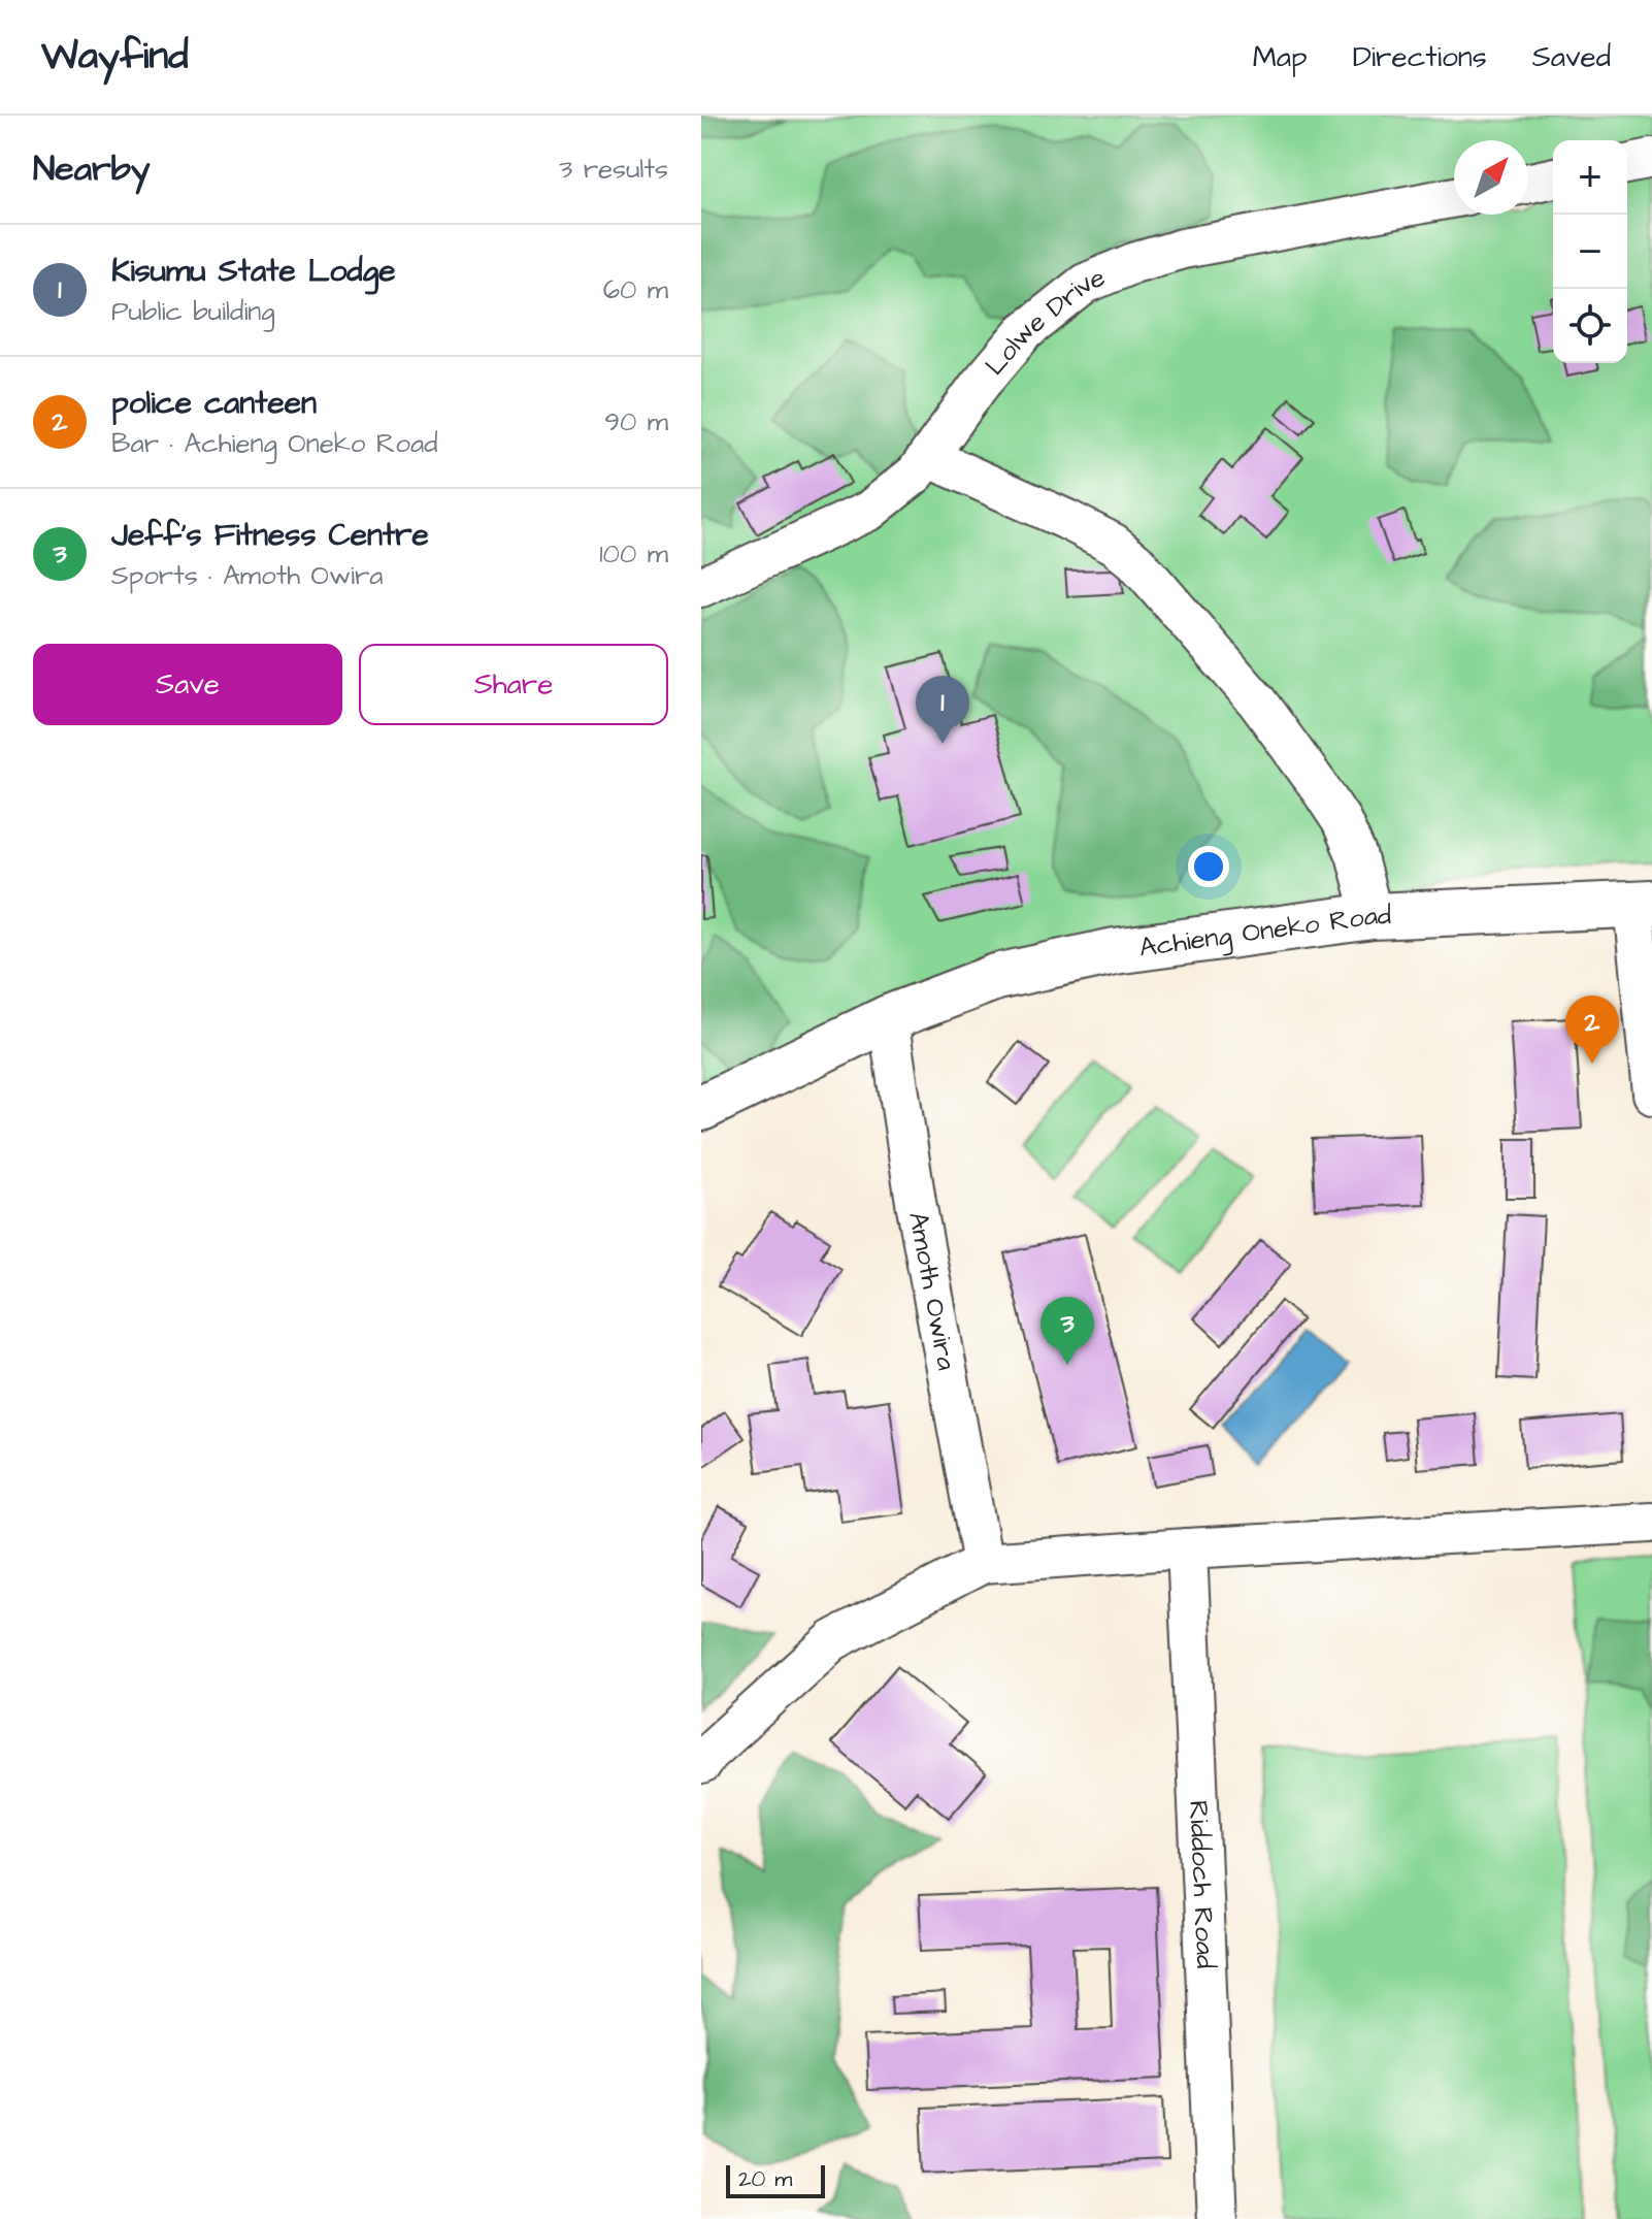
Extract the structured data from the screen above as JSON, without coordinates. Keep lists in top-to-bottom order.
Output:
{
  "streets": {
    "main road": ["Achieng Oneko Road"],
    "street": ["Lolwe Drive", "Amoth Owira", "Riddoch Road"]
  },
  "crossings": [
    ["Achieng Oneko Road", "Amoth Owira"]
  ],
  "scale_bar": "20 m",
  "north": "top right",
  "page": {
    "header": "Wayfind",
    "nav": ["Map", "Directions", "Saved"],
    "heading": ["Nearby", "3 results"],
    "map_buttons": ["+", "−"],
    "list": [
      {
        "mark": "1",
        "name": "Kisumu State Lodge",
        "note": "Public building",
        "value": "60 m"
      },
      {
        "mark": "2",
        "name": "police canteen",
        "note": "Bar · Achieng Oneko Road",
        "value": "90 m"
      },
      {
        "mark": "3",
        "name": "Jeff's Fitness Centre",
        "note": "Sports · Amoth Owira",
        "value": "100 m"
      }
    ],
    "buttons": ["Save", "Share"],
    "pins": ["1", "2", "3"],
    "scale": "20 m"
  }
}
